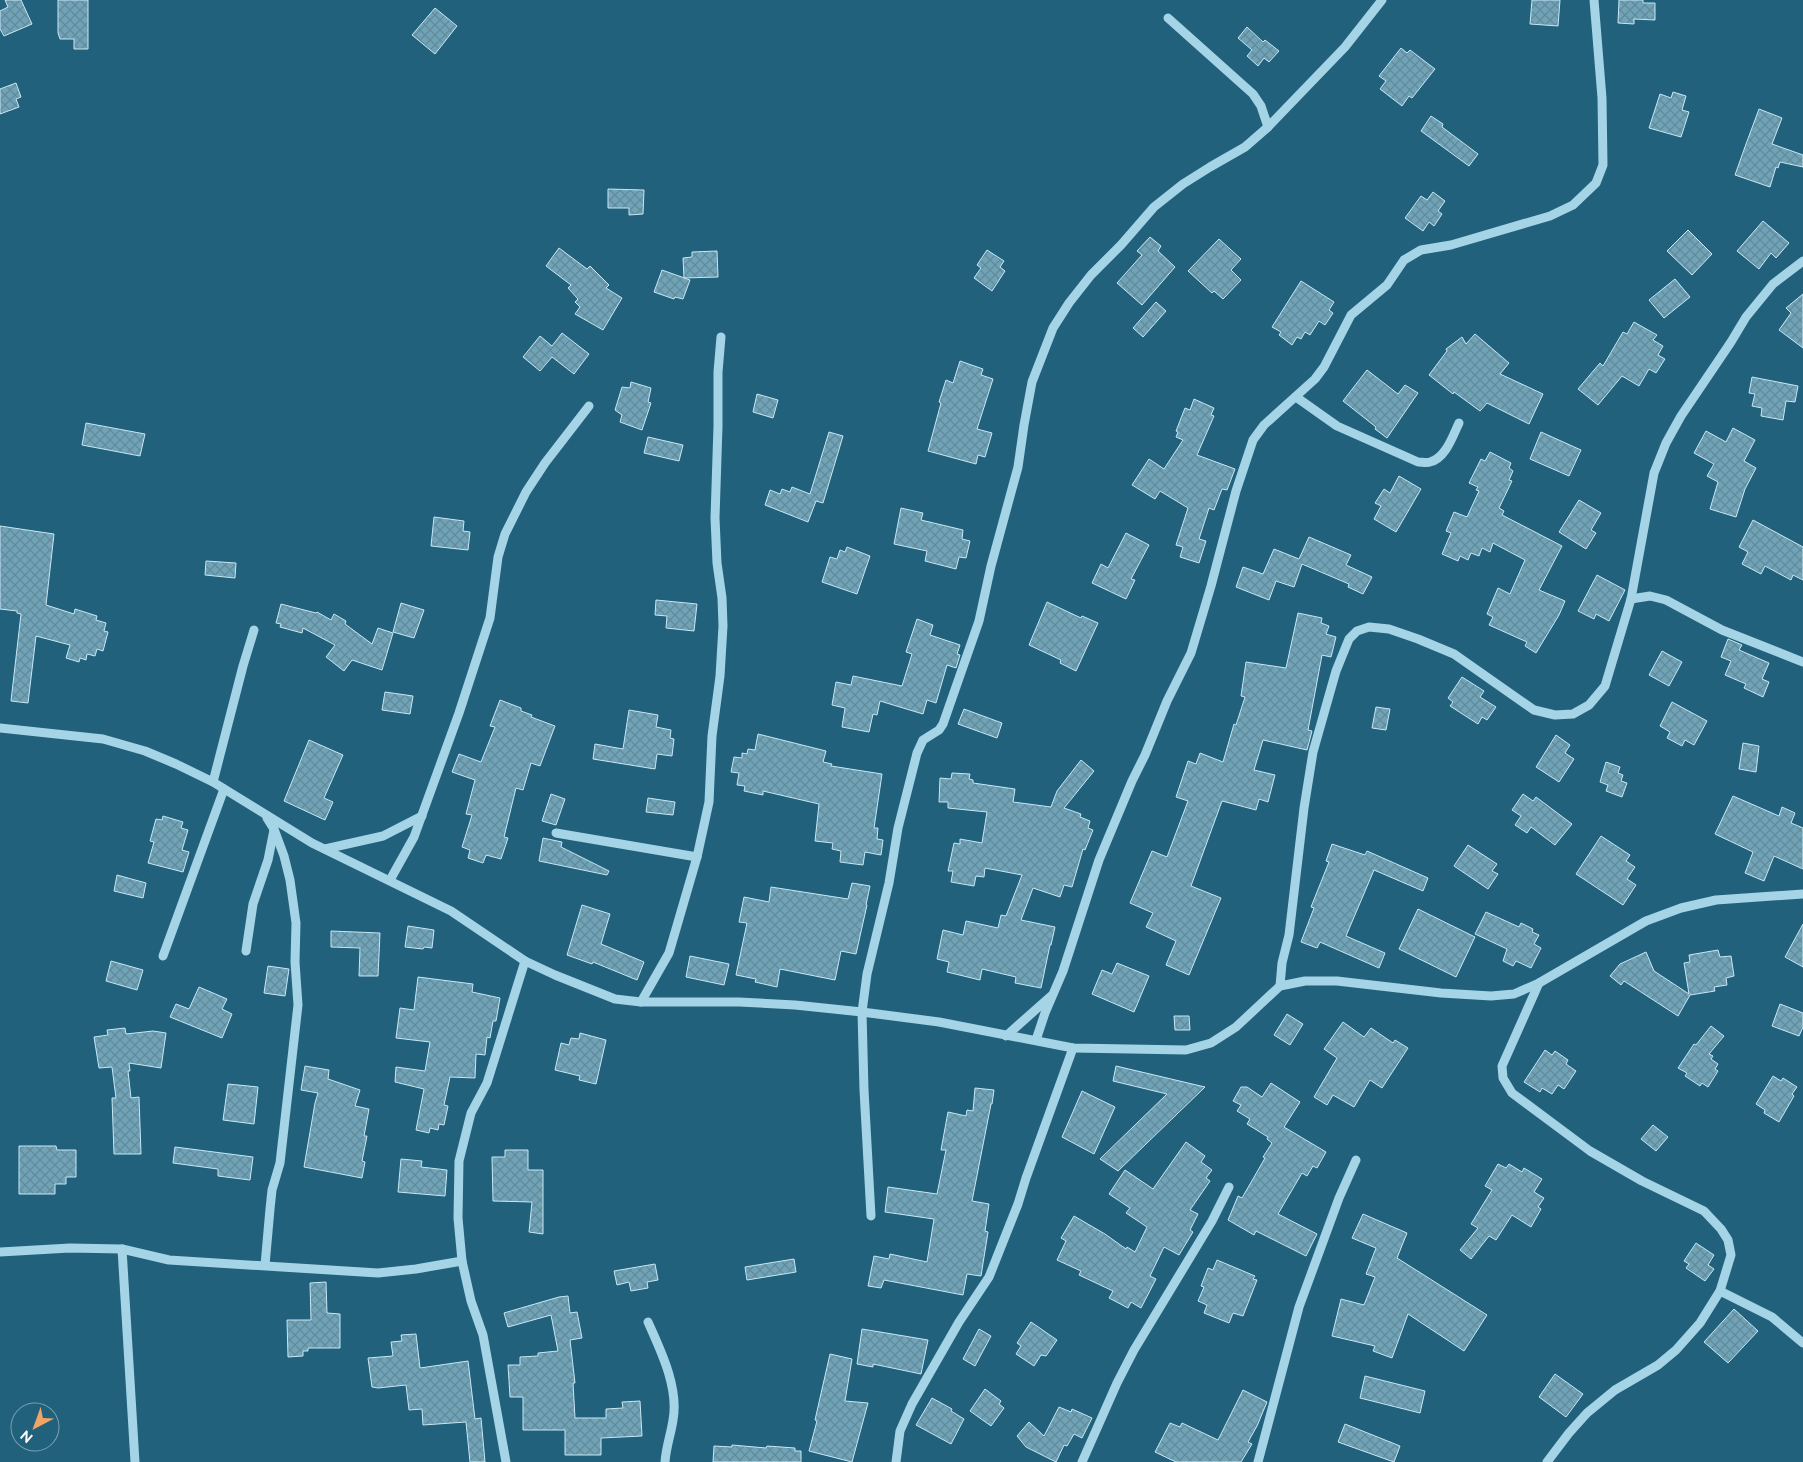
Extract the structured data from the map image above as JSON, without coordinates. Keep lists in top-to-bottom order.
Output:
{
  "north": "bottom left"
}
